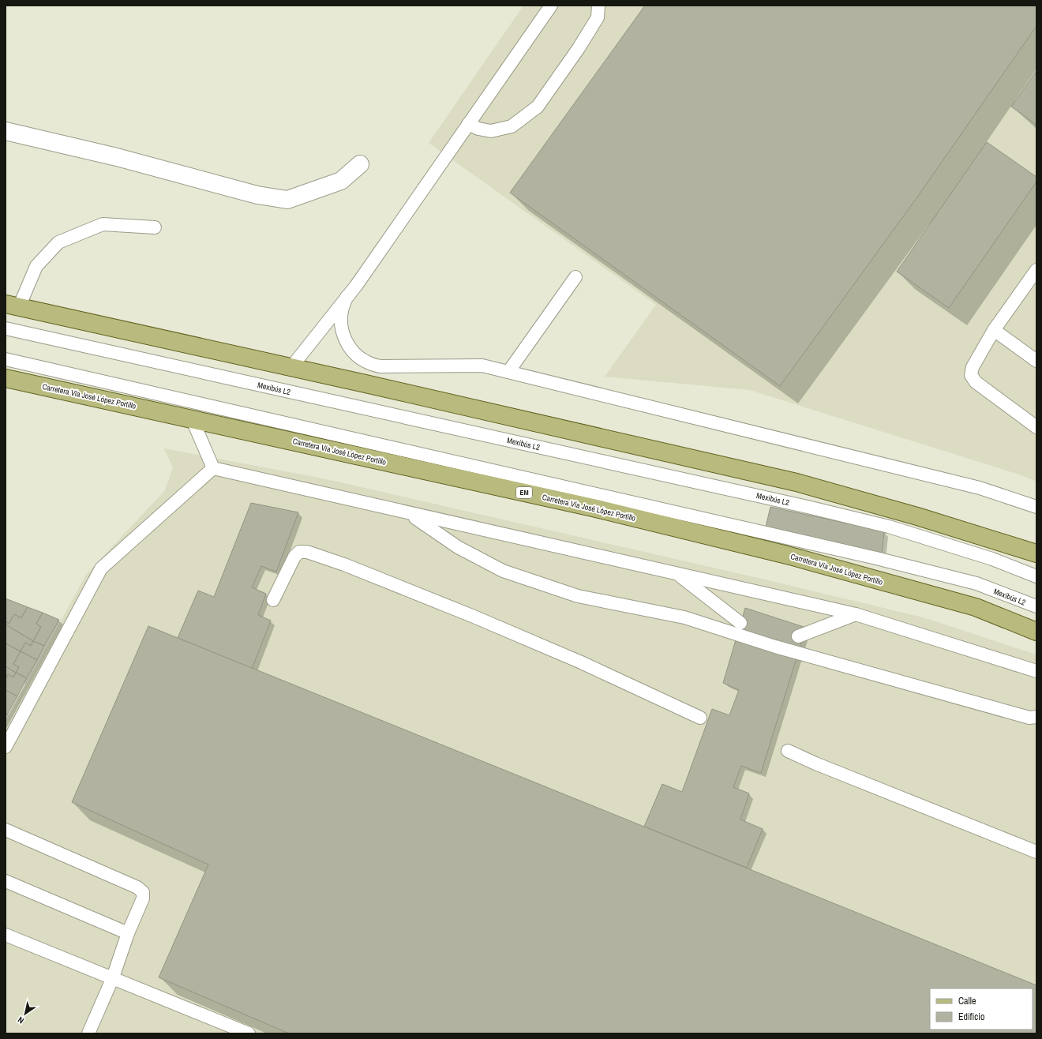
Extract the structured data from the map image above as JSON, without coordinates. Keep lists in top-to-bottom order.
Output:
{
  "streets": {
    "main road": ["Carretera Vía José López Portillo", "EM"],
    "lane": ["Mexibús L2"]
  },
  "legend": ["Calle", "Edificio"],
  "north": "bottom left"
}
